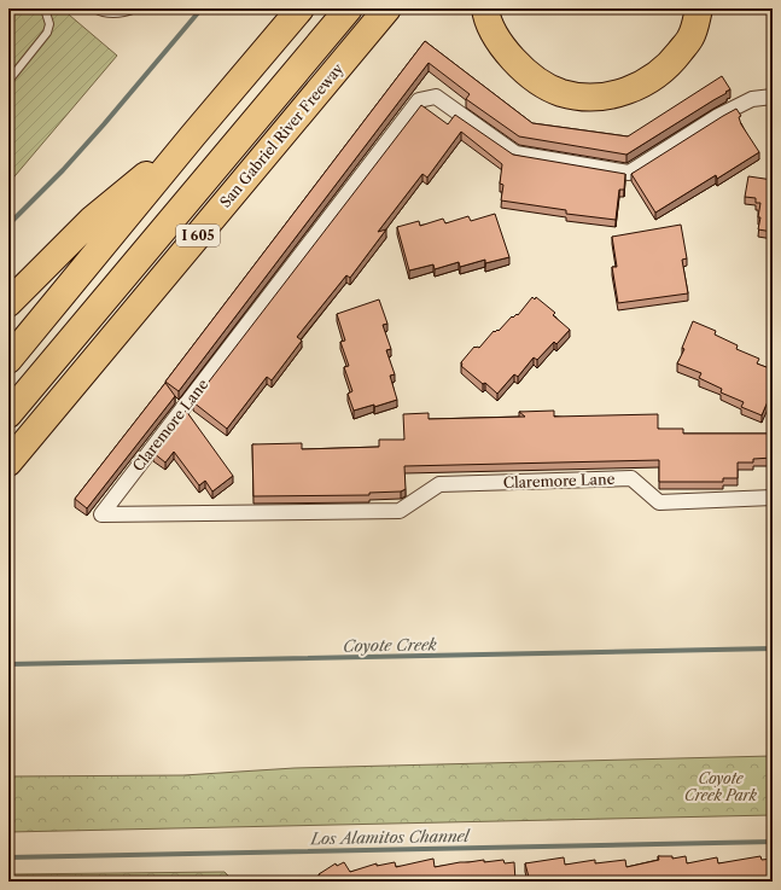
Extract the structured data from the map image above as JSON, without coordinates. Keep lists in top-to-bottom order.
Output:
{
  "streets": {
    "highway": ["San Gabriel River Freeway", "I 605"],
    "street": ["Claremore Lane"]
  },
  "water": ["Coyote Creek", "Los Alamitos Channel"],
  "parks": ["Coyote Creek Park"]
}
